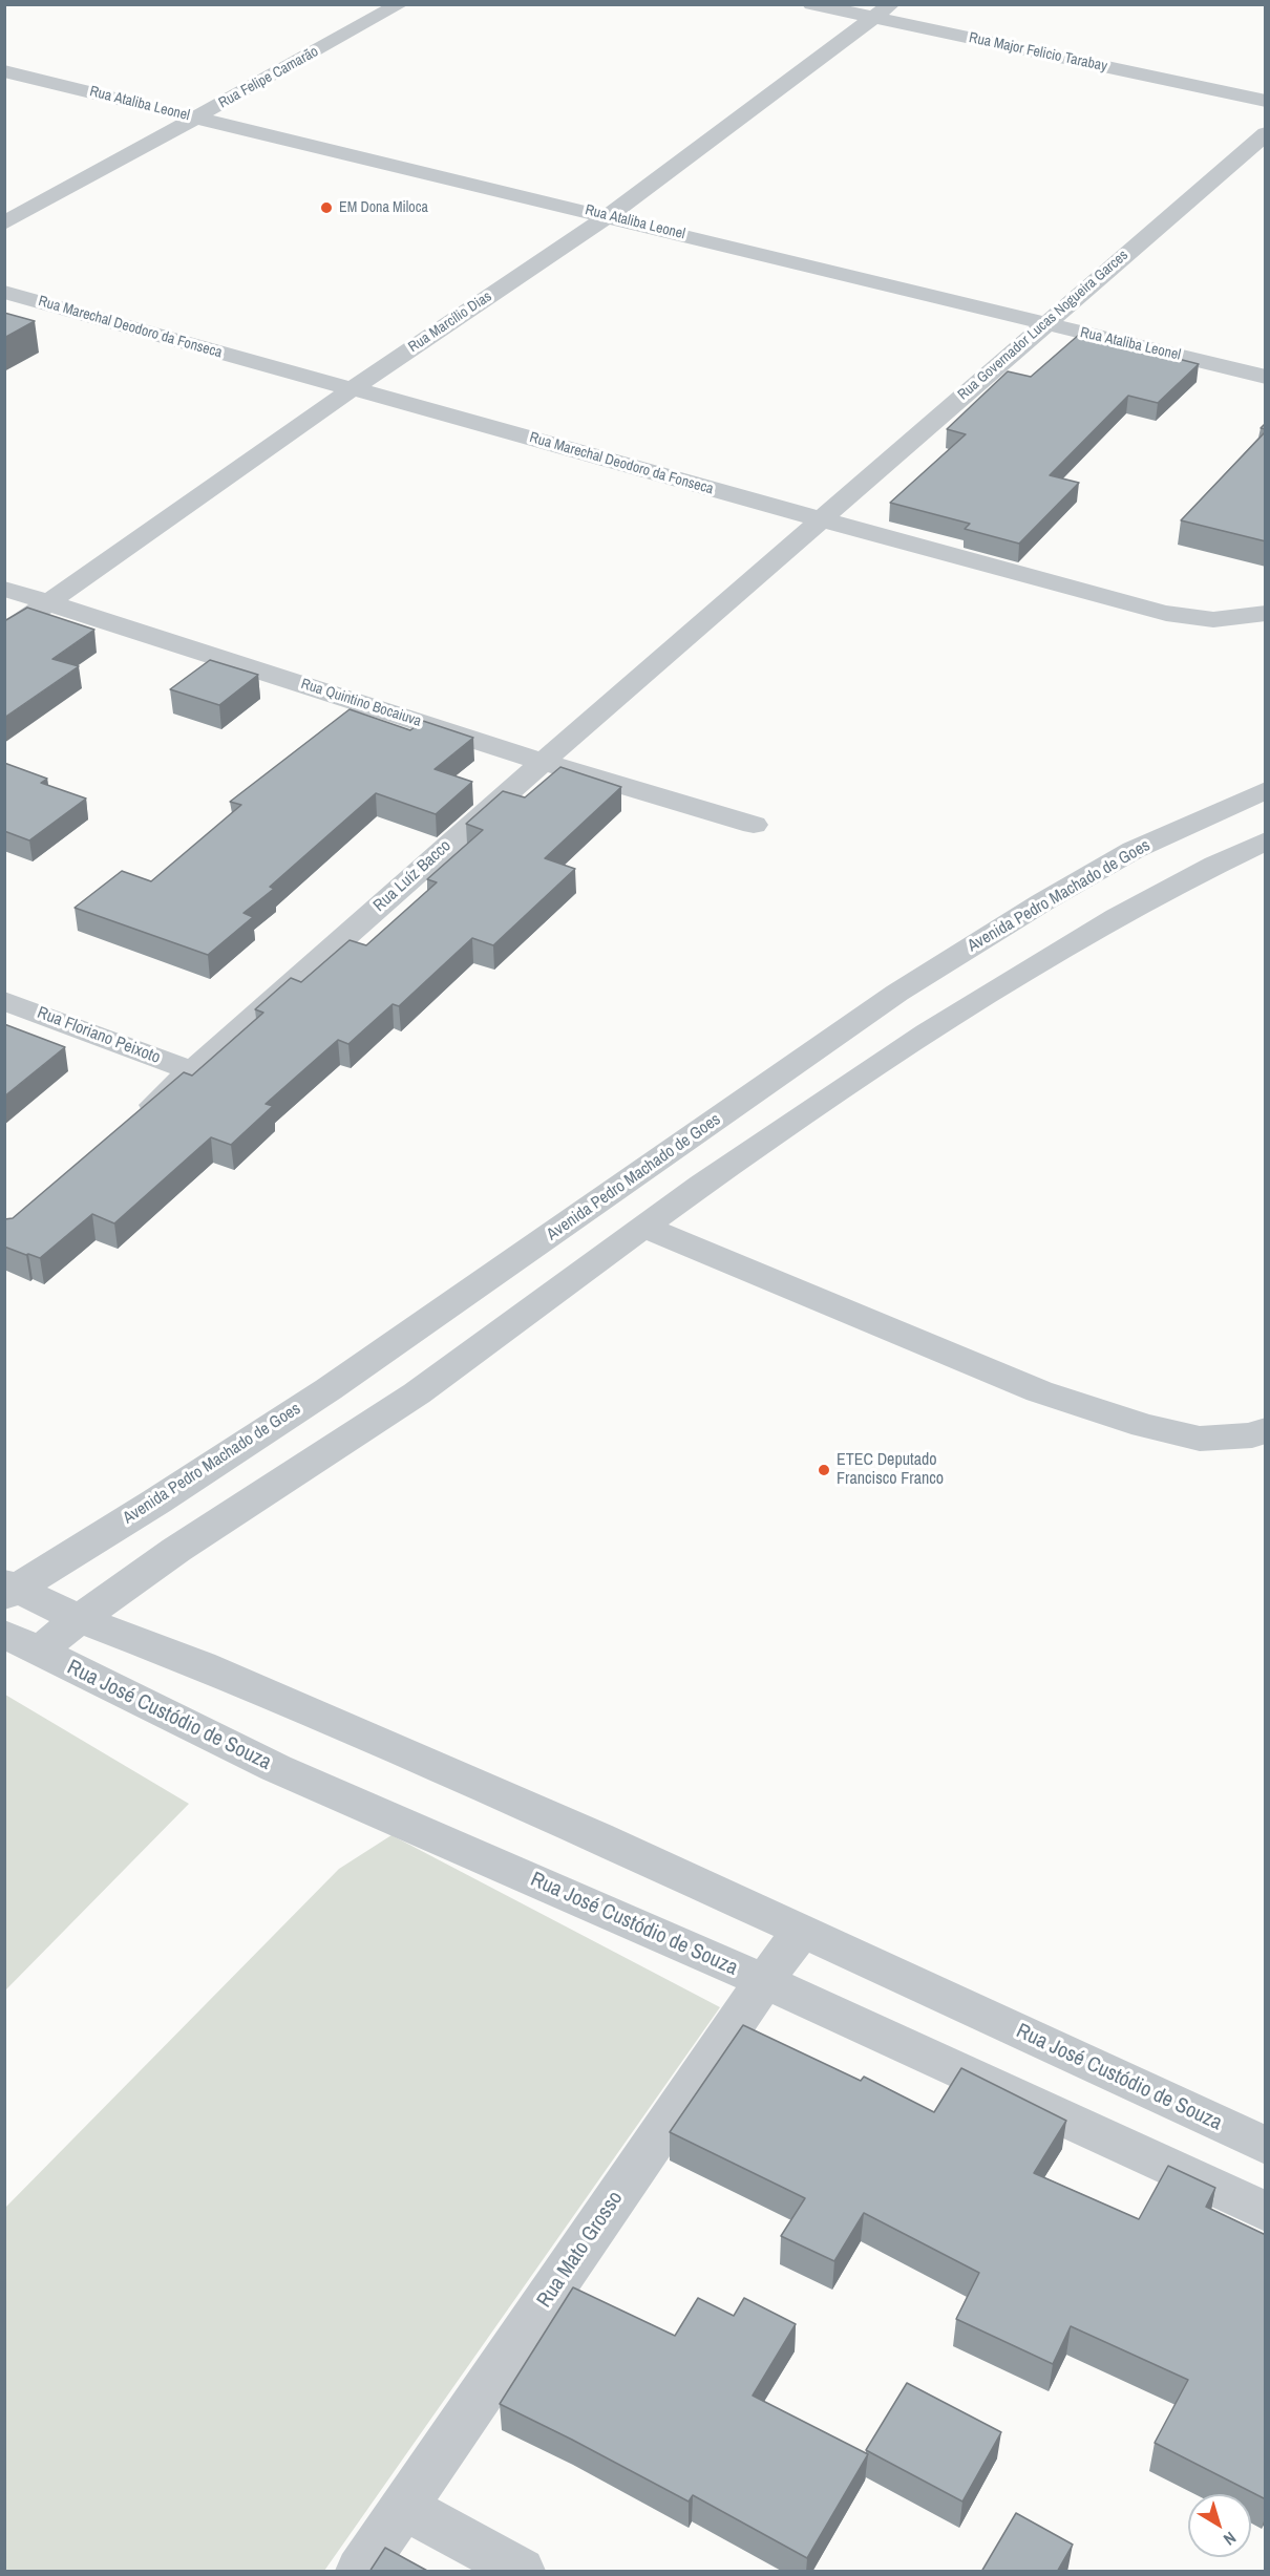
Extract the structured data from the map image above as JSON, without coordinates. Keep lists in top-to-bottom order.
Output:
{
  "streets": {
    "street": [
      "Rua Major Felicio Tarabay",
      "Rua Felipe Camarão",
      "Rua Ataliba Leonel",
      "Rua Marcílio Dias",
      "Rua Governador Lucas Nogueira Garces",
      "Rua Marechal Deodoro da Fonseca",
      "Rua Quintino Bocaiuva",
      "Rua Luíz Bacco",
      "Avenida Pedro Machado de Goes",
      "Rua Floriano Peixoto",
      "Rua José Custódio de Souza",
      "Rua Mato Grosso"
    ]
  },
  "crossings": [
    ["Rua Major Felicio Tarabay", "Rua Marcílio Dias"],
    ["Rua Felipe Camarão", "Rua Ataliba Leonel"],
    ["Rua Ataliba Leonel", "Rua Marcílio Dias"],
    ["Rua Ataliba Leonel", "Rua Governador Lucas Nogueira Garces"],
    ["Rua Marcílio Dias", "Rua Marechal Deodoro da Fonseca"],
    ["Rua Marcílio Dias", "Rua Quintino Bocaiuva"],
    ["Rua Governador Lucas Nogueira Garces", "Rua Marechal Deodoro da Fonseca"],
    ["Rua Governador Lucas Nogueira Garces", "Rua Luíz Bacco"],
    ["Rua Marechal Deodoro da Fonseca", "Rua Luíz Bacco"],
    ["Rua Quintino Bocaiuva", "Rua Luíz Bacco"],
    ["Rua Luíz Bacco", "Rua Floriano Peixoto"],
    ["Avenida Pedro Machado de Goes", "Rua José Custódio de Souza"],
    ["Rua José Custódio de Souza", "Rua Mato Grosso"]
  ],
  "places": ["EM Dona Miloca", "ETEC Deputado Francisco Franco"],
  "north": "bottom right"
}
